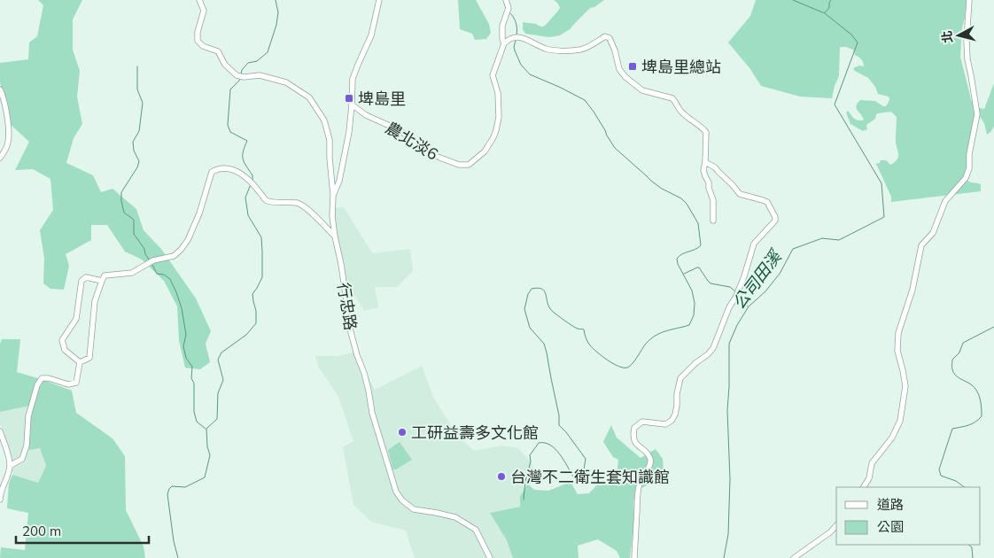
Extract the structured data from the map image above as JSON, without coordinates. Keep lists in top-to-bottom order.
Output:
{
  "streets": {
    "street": ["農北淡6", "行忠路"]
  },
  "crossings": [
    ["農北淡6", "行忠路"]
  ],
  "water": ["公司田溪"],
  "places": {
    "transit": ["埤島里總站", "埤島里"],
    "other": ["工研益壽多文化館", "台灣不二衛生套知識館"]
  },
  "legend": ["道路", "公園"],
  "scale_bar": "200 m",
  "north": "left"
}
